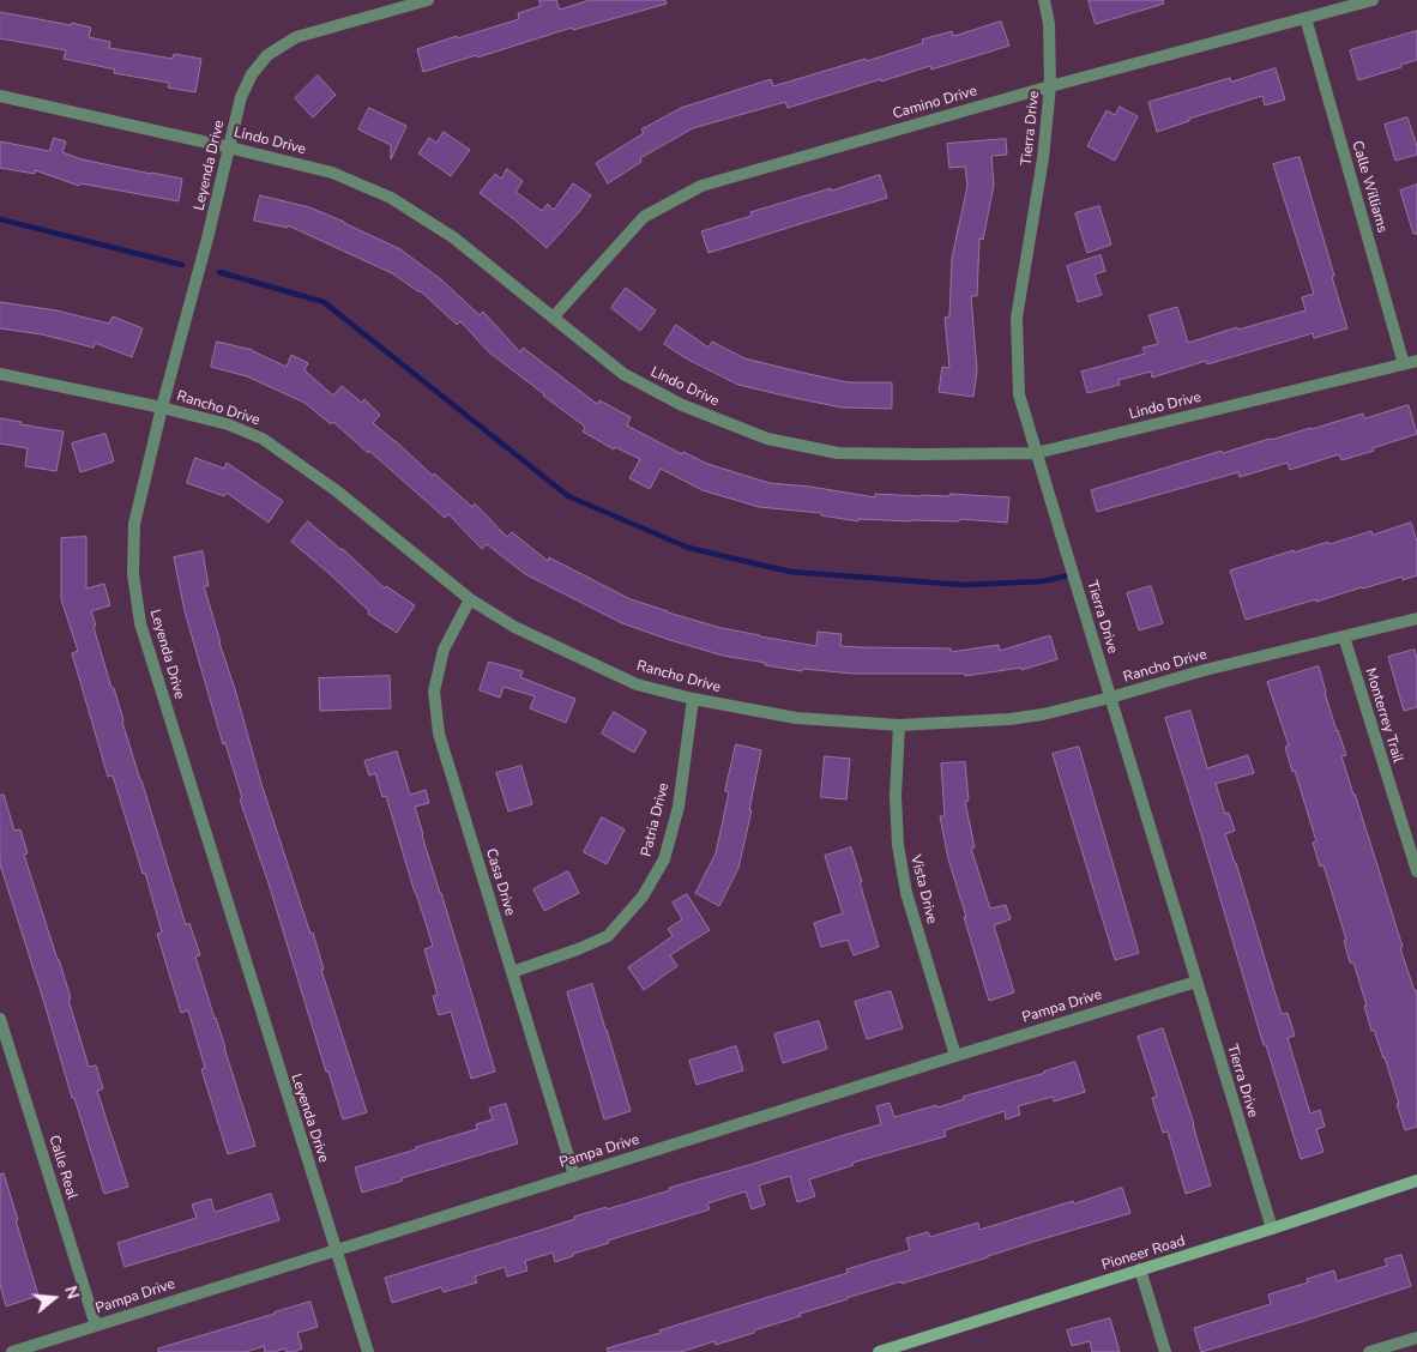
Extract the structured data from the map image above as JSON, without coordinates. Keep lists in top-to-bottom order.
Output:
{
  "streets": {
    "main road": ["Pioneer Road"],
    "street": [
      "Camino Drive",
      "Tierra Drive",
      "Lindo Drive",
      "Leyenda Drive",
      "Calle Williams",
      "Rancho Drive",
      "Monterrey Trail",
      "Patria Drive",
      "Casa Drive",
      "Vista Drive",
      "Pampa Drive",
      "Calle Real"
    ]
  },
  "crossings": [
    ["Camino Drive", "Tierra Drive"],
    ["Camino Drive", "Lindo Drive"],
    ["Camino Drive", "Calle Williams"],
    ["Tierra Drive", "Lindo Drive"],
    ["Tierra Drive", "Rancho Drive"],
    ["Tierra Drive", "Pampa Drive"],
    ["Tierra Drive", "Pioneer Road"],
    ["Lindo Drive", "Leyenda Drive"],
    ["Lindo Drive", "Calle Williams"],
    ["Leyenda Drive", "Rancho Drive"],
    ["Leyenda Drive", "Pampa Drive"],
    ["Rancho Drive", "Monterrey Trail"],
    ["Rancho Drive", "Patria Drive"],
    ["Rancho Drive", "Casa Drive"],
    ["Rancho Drive", "Vista Drive"],
    ["Patria Drive", "Casa Drive"],
    ["Casa Drive", "Pampa Drive"],
    ["Vista Drive", "Pampa Drive"],
    ["Pampa Drive", "Calle Real"]
  ],
  "north": "right"
}
